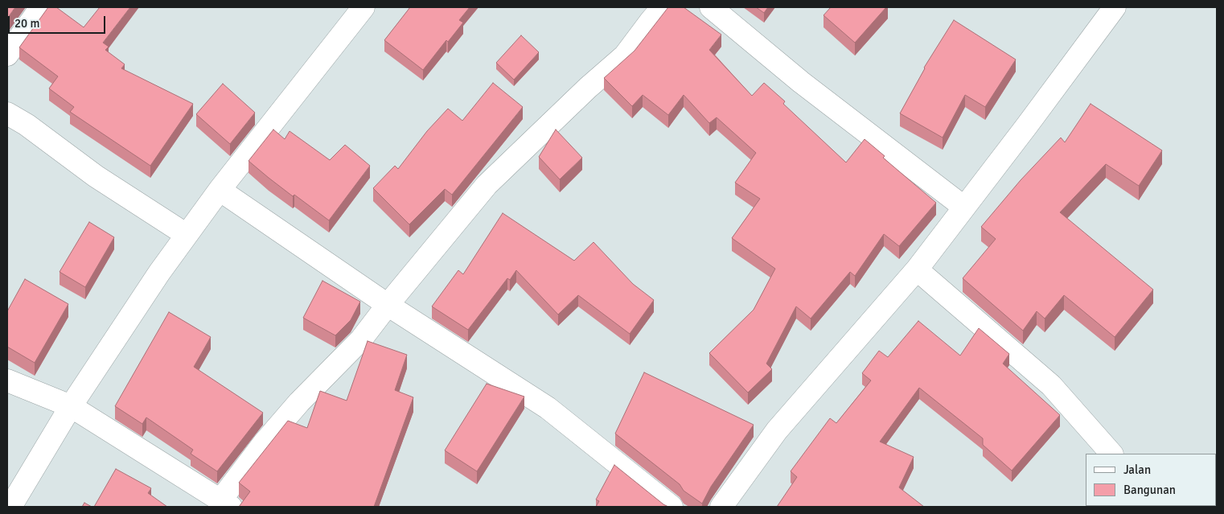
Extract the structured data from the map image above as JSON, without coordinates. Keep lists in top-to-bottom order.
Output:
{
  "legend": ["Jalan", "Bangunan"],
  "scale_bar": "20 m"
}
